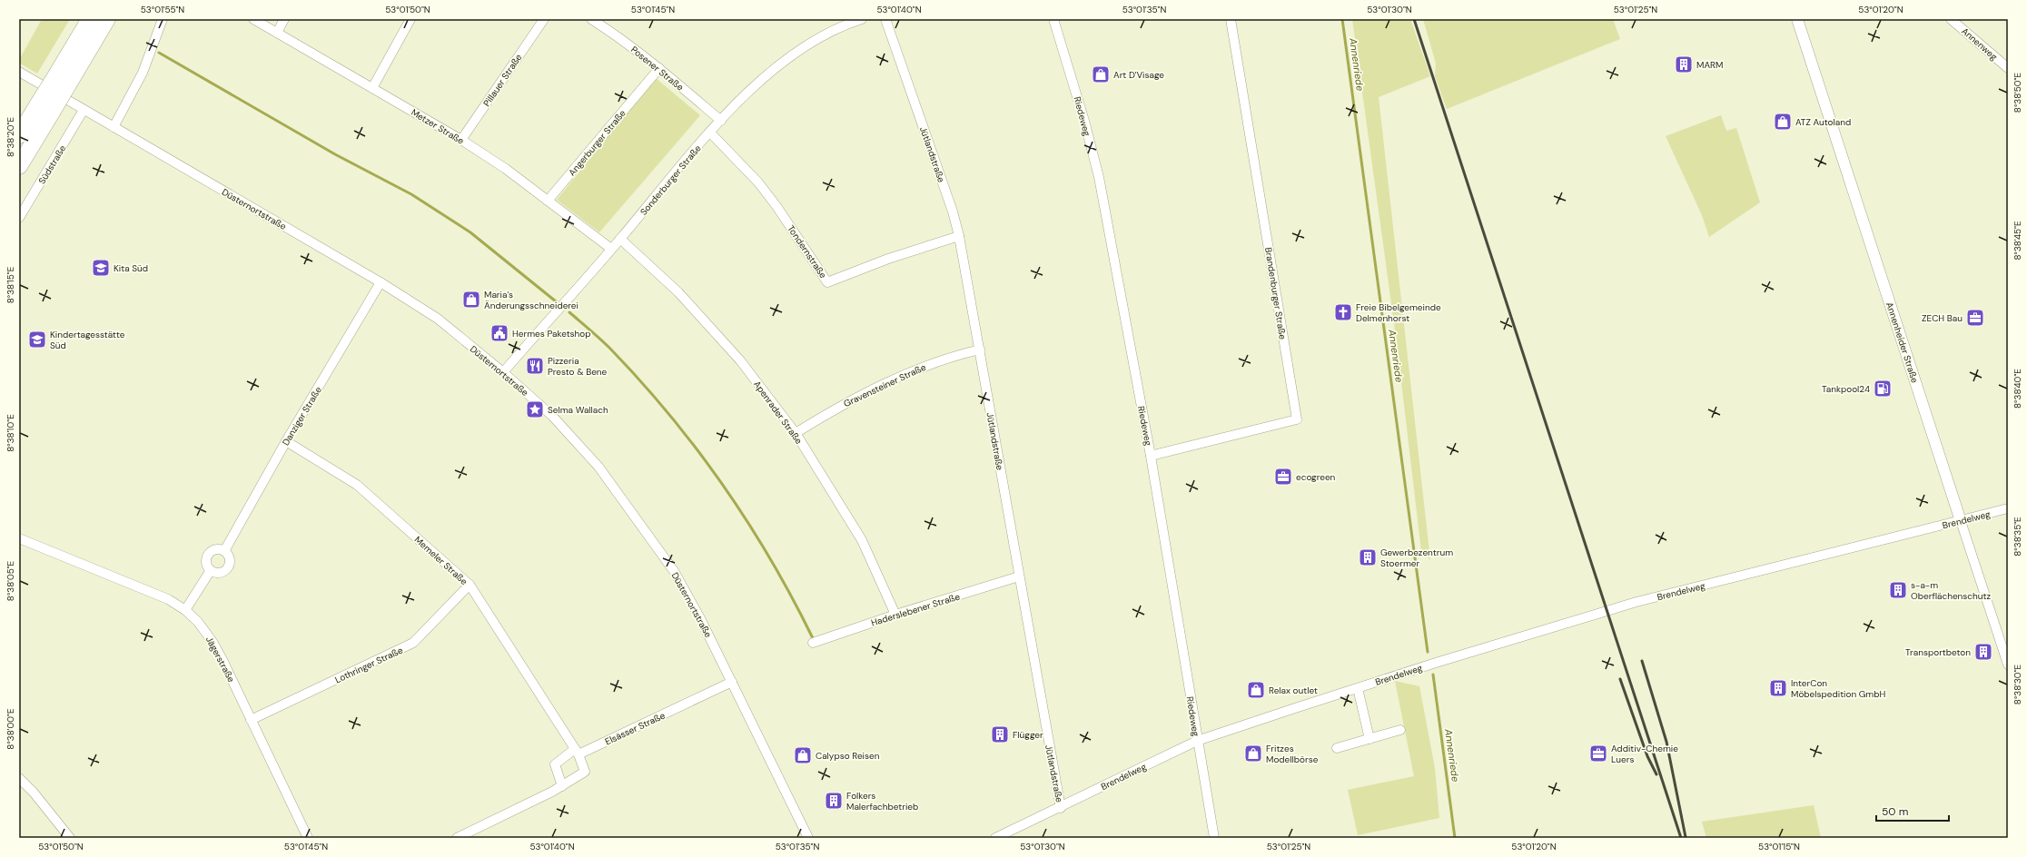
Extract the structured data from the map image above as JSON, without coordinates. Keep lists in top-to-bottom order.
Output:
{
  "streets": {
    "street": [
      "Annenweg",
      "Posener Straße",
      "Pillauer Straße",
      "Riedeweg",
      "Metzer Straße",
      "Angerburger Straße",
      "Jütlandstraße",
      "Südstraße",
      "Sonderburger Straße",
      "Düsternortstraße",
      "Tondernstraße",
      "Brandenburger Straße",
      "Annenheider Straße",
      "Gravensteiner Straße",
      "Apenrader Straße",
      "Danziger Straße",
      "Brendelweg",
      "Memeler Straße",
      "Haderslebener Straße",
      "Jägerstraße",
      "Lothringer Straße",
      "Elsässer Straße"
    ]
  },
  "crossings": [
    ["Posener Straße", "Angerburger Straße"],
    ["Posener Straße", "Sonderburger Straße"],
    ["Pillauer Straße", "Metzer Straße"],
    ["Riedeweg", "Brandenburger Straße"],
    ["Riedeweg", "Brendelweg"],
    ["Metzer Straße", "Angerburger Straße"],
    ["Metzer Straße", "Sonderburger Straße"],
    ["Jütlandstraße", "Tondernstraße"],
    ["Jütlandstraße", "Gravensteiner Straße"],
    ["Jütlandstraße", "Brendelweg"],
    ["Jütlandstraße", "Haderslebener Straße"],
    ["Südstraße", "Düsternortstraße"],
    ["Sonderburger Straße", "Düsternortstraße"],
    ["Sonderburger Straße", "Tondernstraße"],
    ["Sonderburger Straße", "Apenrader Straße"],
    ["Düsternortstraße", "Danziger Straße"],
    ["Düsternortstraße", "Elsässer Straße"],
    ["Annenheider Straße", "Brendelweg"],
    ["Gravensteiner Straße", "Apenrader Straße"],
    ["Apenrader Straße", "Haderslebener Straße"],
    ["Danziger Straße", "Memeler Straße"],
    ["Memeler Straße", "Lothringer Straße"],
    ["Memeler Straße", "Elsässer Straße"],
    ["Jägerstraße", "Lothringer Straße"]
  ],
  "water": ["Annenriede"],
  "places": {
    "building": [
      "MARM",
      "Gewerbezentrum Stoermer",
      "s-a-m Oberflächenschutz",
      "Transportbeton",
      "InterCon Möbelspedition GmbH",
      "Flügger",
      "Folkers Malerfachbetrieb"
    ],
    "shop": [
      "Art D'Visage",
      "ATZ Autoland",
      "Maria's Änderungsschneiderei",
      "Relax outlet",
      "Fritzes Modellbörse",
      "Calypso Reisen"
    ],
    "school or university": ["Kita Süd", "Kindertagesstätte Süd"],
    "church": ["Freie Bibelgemeinde Delmenhorst"],
    "office": ["ZECH Bau", "ecogreen", "Additiv-Chemie Luers"],
    "public building": ["Hermes Paketshop"],
    "restaurant": ["Pizzeria Presto & Bene"],
    "fuel station": ["Tankpool24"],
    "place": ["Selma Wallach"]
  },
  "scale_bar": "50 m",
  "coordinates": [
    "53°01'55\"N",
    "53°01'50\"N",
    "53°01'45\"N",
    "53°01'40\"N",
    "53°01'35\"N",
    "53°01'30\"N",
    "53°01'25\"N",
    "53°01'20\"N",
    "8°38'50\"E",
    "8°38'20\"E",
    "8°38'45\"E",
    "8°38'15\"E",
    "8°38'40\"E",
    "8°38'10\"E",
    "8°38'35\"E",
    "8°38'05\"E",
    "8°38'30\"E",
    "8°38'00\"E",
    "53°01'15\"N"
  ]
}
